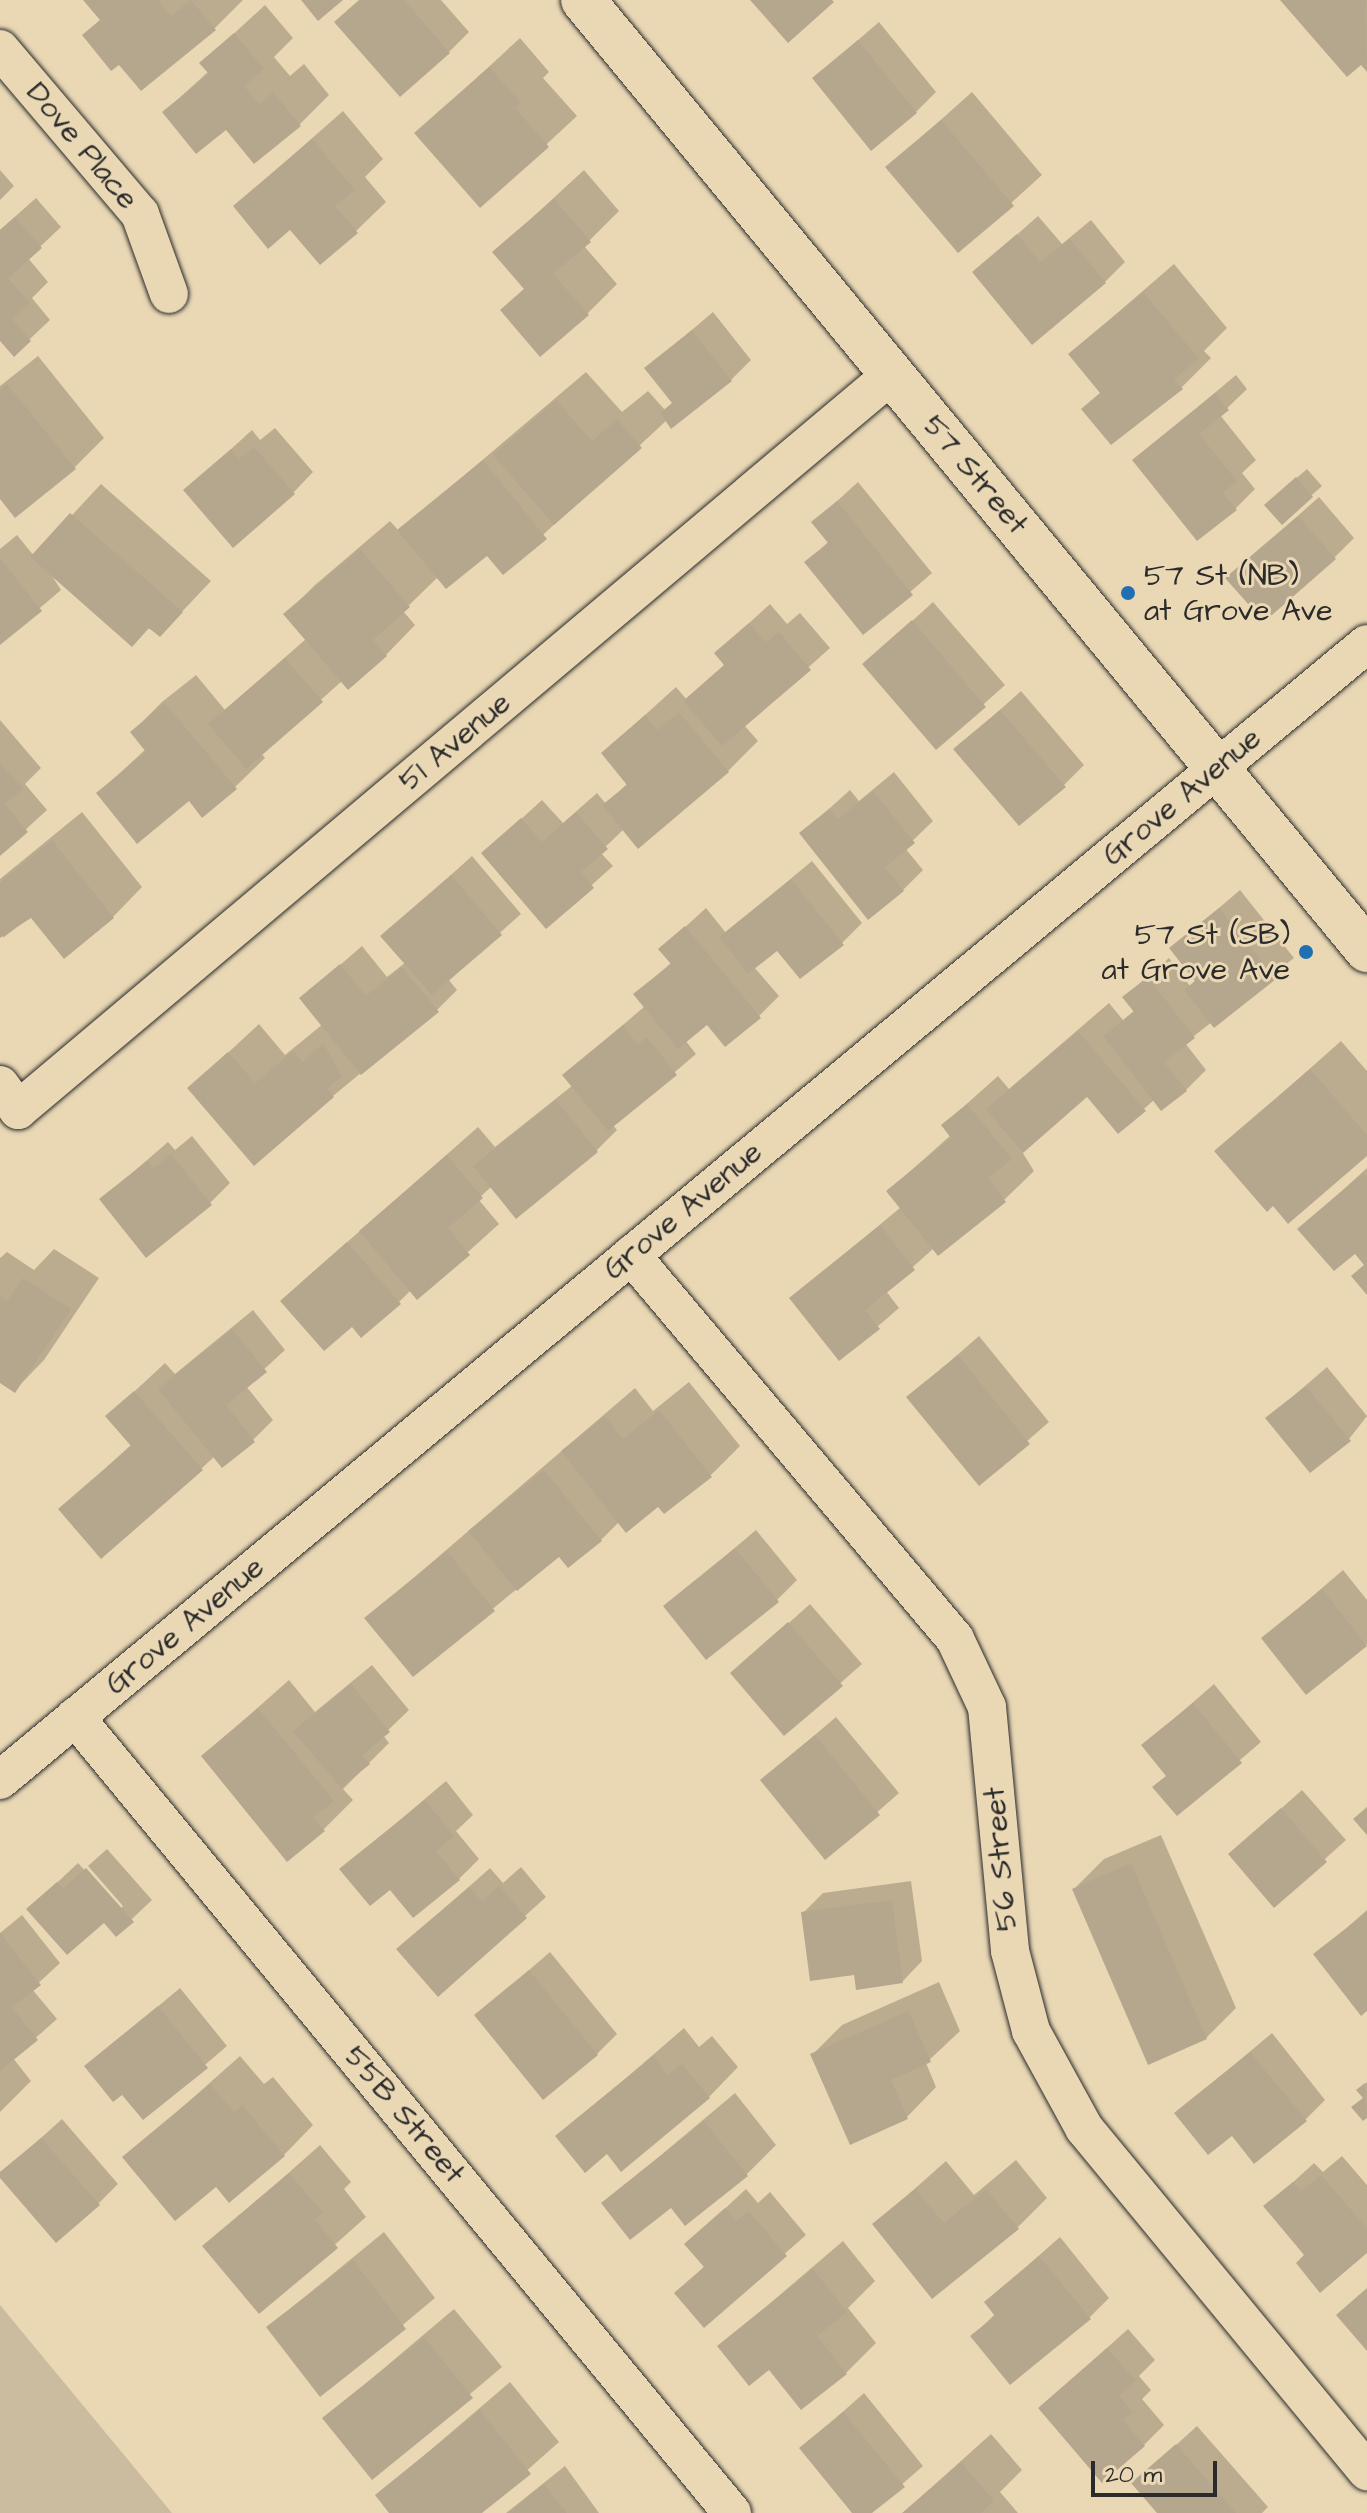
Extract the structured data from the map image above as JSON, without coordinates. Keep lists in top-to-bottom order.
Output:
{
  "streets": {
    "street": [
      "Dove Place",
      "57 Street",
      "51 Avenue",
      "Grove Avenue",
      "56 Street",
      "55B Street"
    ]
  },
  "crossings": [
    ["57 Street", "51 Avenue"],
    ["57 Street", "Grove Avenue"],
    ["Grove Avenue", "56 Street"],
    ["Grove Avenue", "55B Street"]
  ],
  "places": ["57 St (NB) at Grove Ave", "57 St (SB) at Grove Ave"],
  "scale_bar": "20 m"
}
